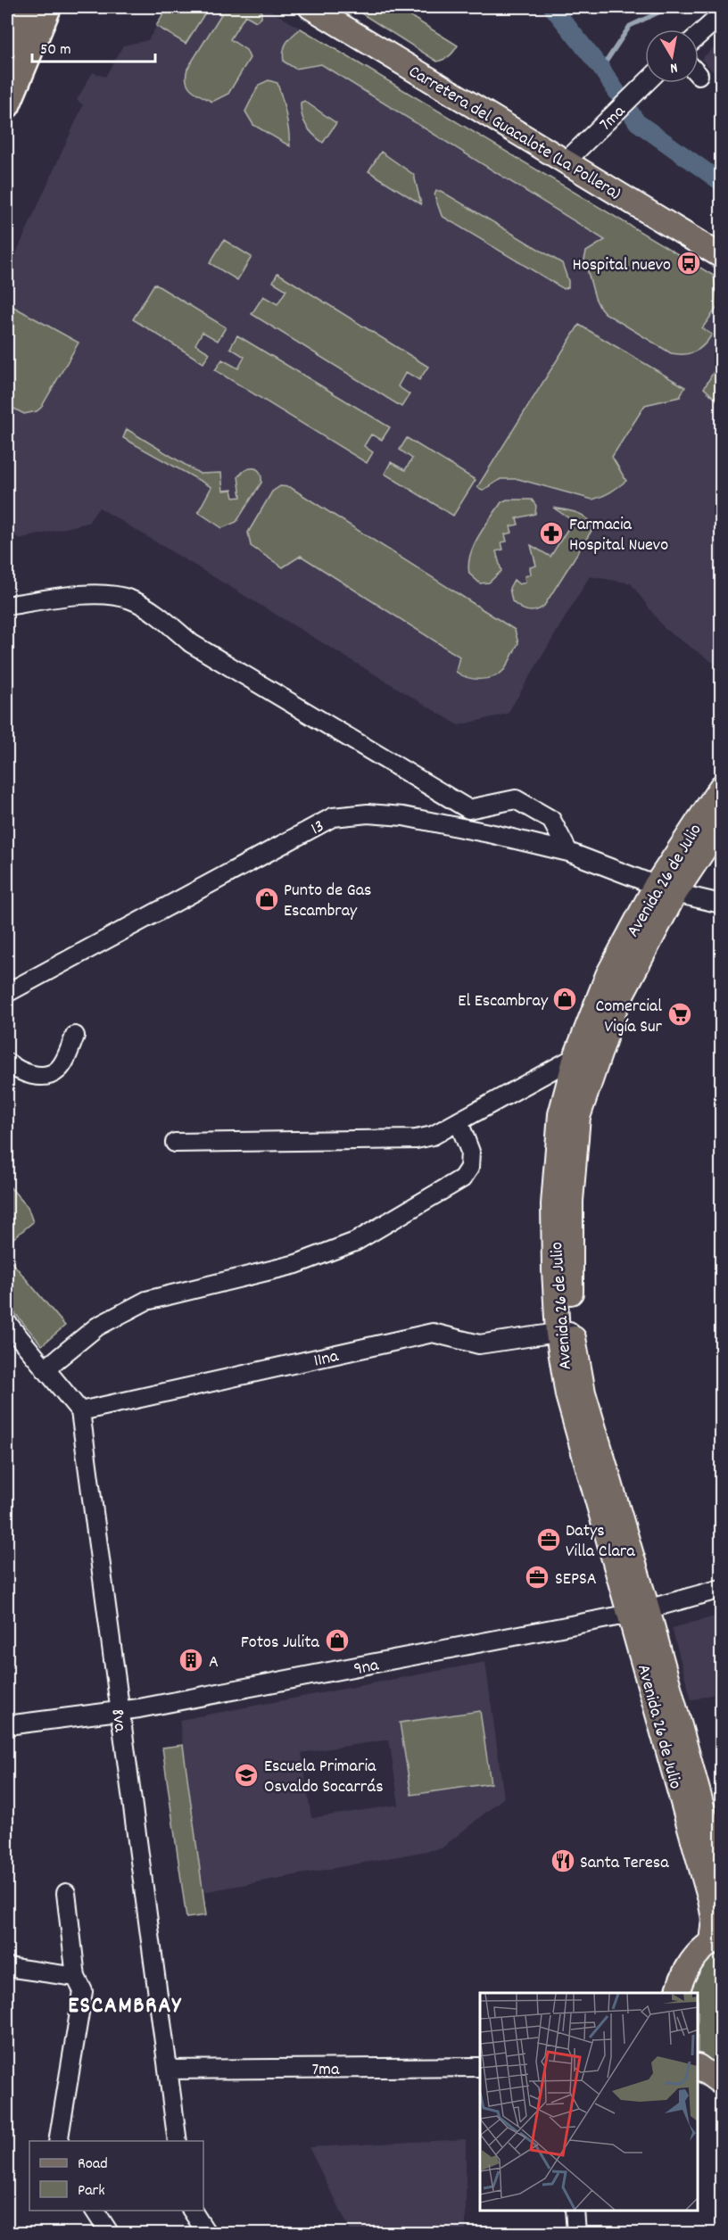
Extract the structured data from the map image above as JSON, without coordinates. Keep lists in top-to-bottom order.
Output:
{
  "streets": {
    "main road": ["Carretera del Guacalote (La Pollera)", "Avenida 26 de Julio"],
    "street": [
      "7ma",
      "13",
      "11na",
      "9na",
      "8va"
    ]
  },
  "crossings": [
    ["7ma", "Carretera del Guacalote (La Pollera)"],
    ["7ma", "8va"],
    ["13", "Avenida 26 de Julio"],
    ["Avenida 26 de Julio", "11na"],
    ["Avenida 26 de Julio", "9na"],
    ["11na", "8va"],
    ["9na", "8va"]
  ],
  "districts": ["ESCAMBRAY"],
  "places": {
    "bus stop": ["Hospital nuevo"],
    "pharmacy": ["Farmacia Hospital Nuevo"],
    "shop": ["Punto de Gas Escambray", "El Escambray", "Fotos Julita"],
    "supermarket": ["Comercial Vigía Sur"],
    "office": ["Datys Villa Clara", "SEPSA"],
    "building": ["A"],
    "school or university": ["Escuela Primaria Osvaldo Socarrás"],
    "restaurant": ["Santa Teresa"]
  },
  "legend": ["Road", "Park"],
  "scale_bar": "50 m",
  "north": "bottom"
}
